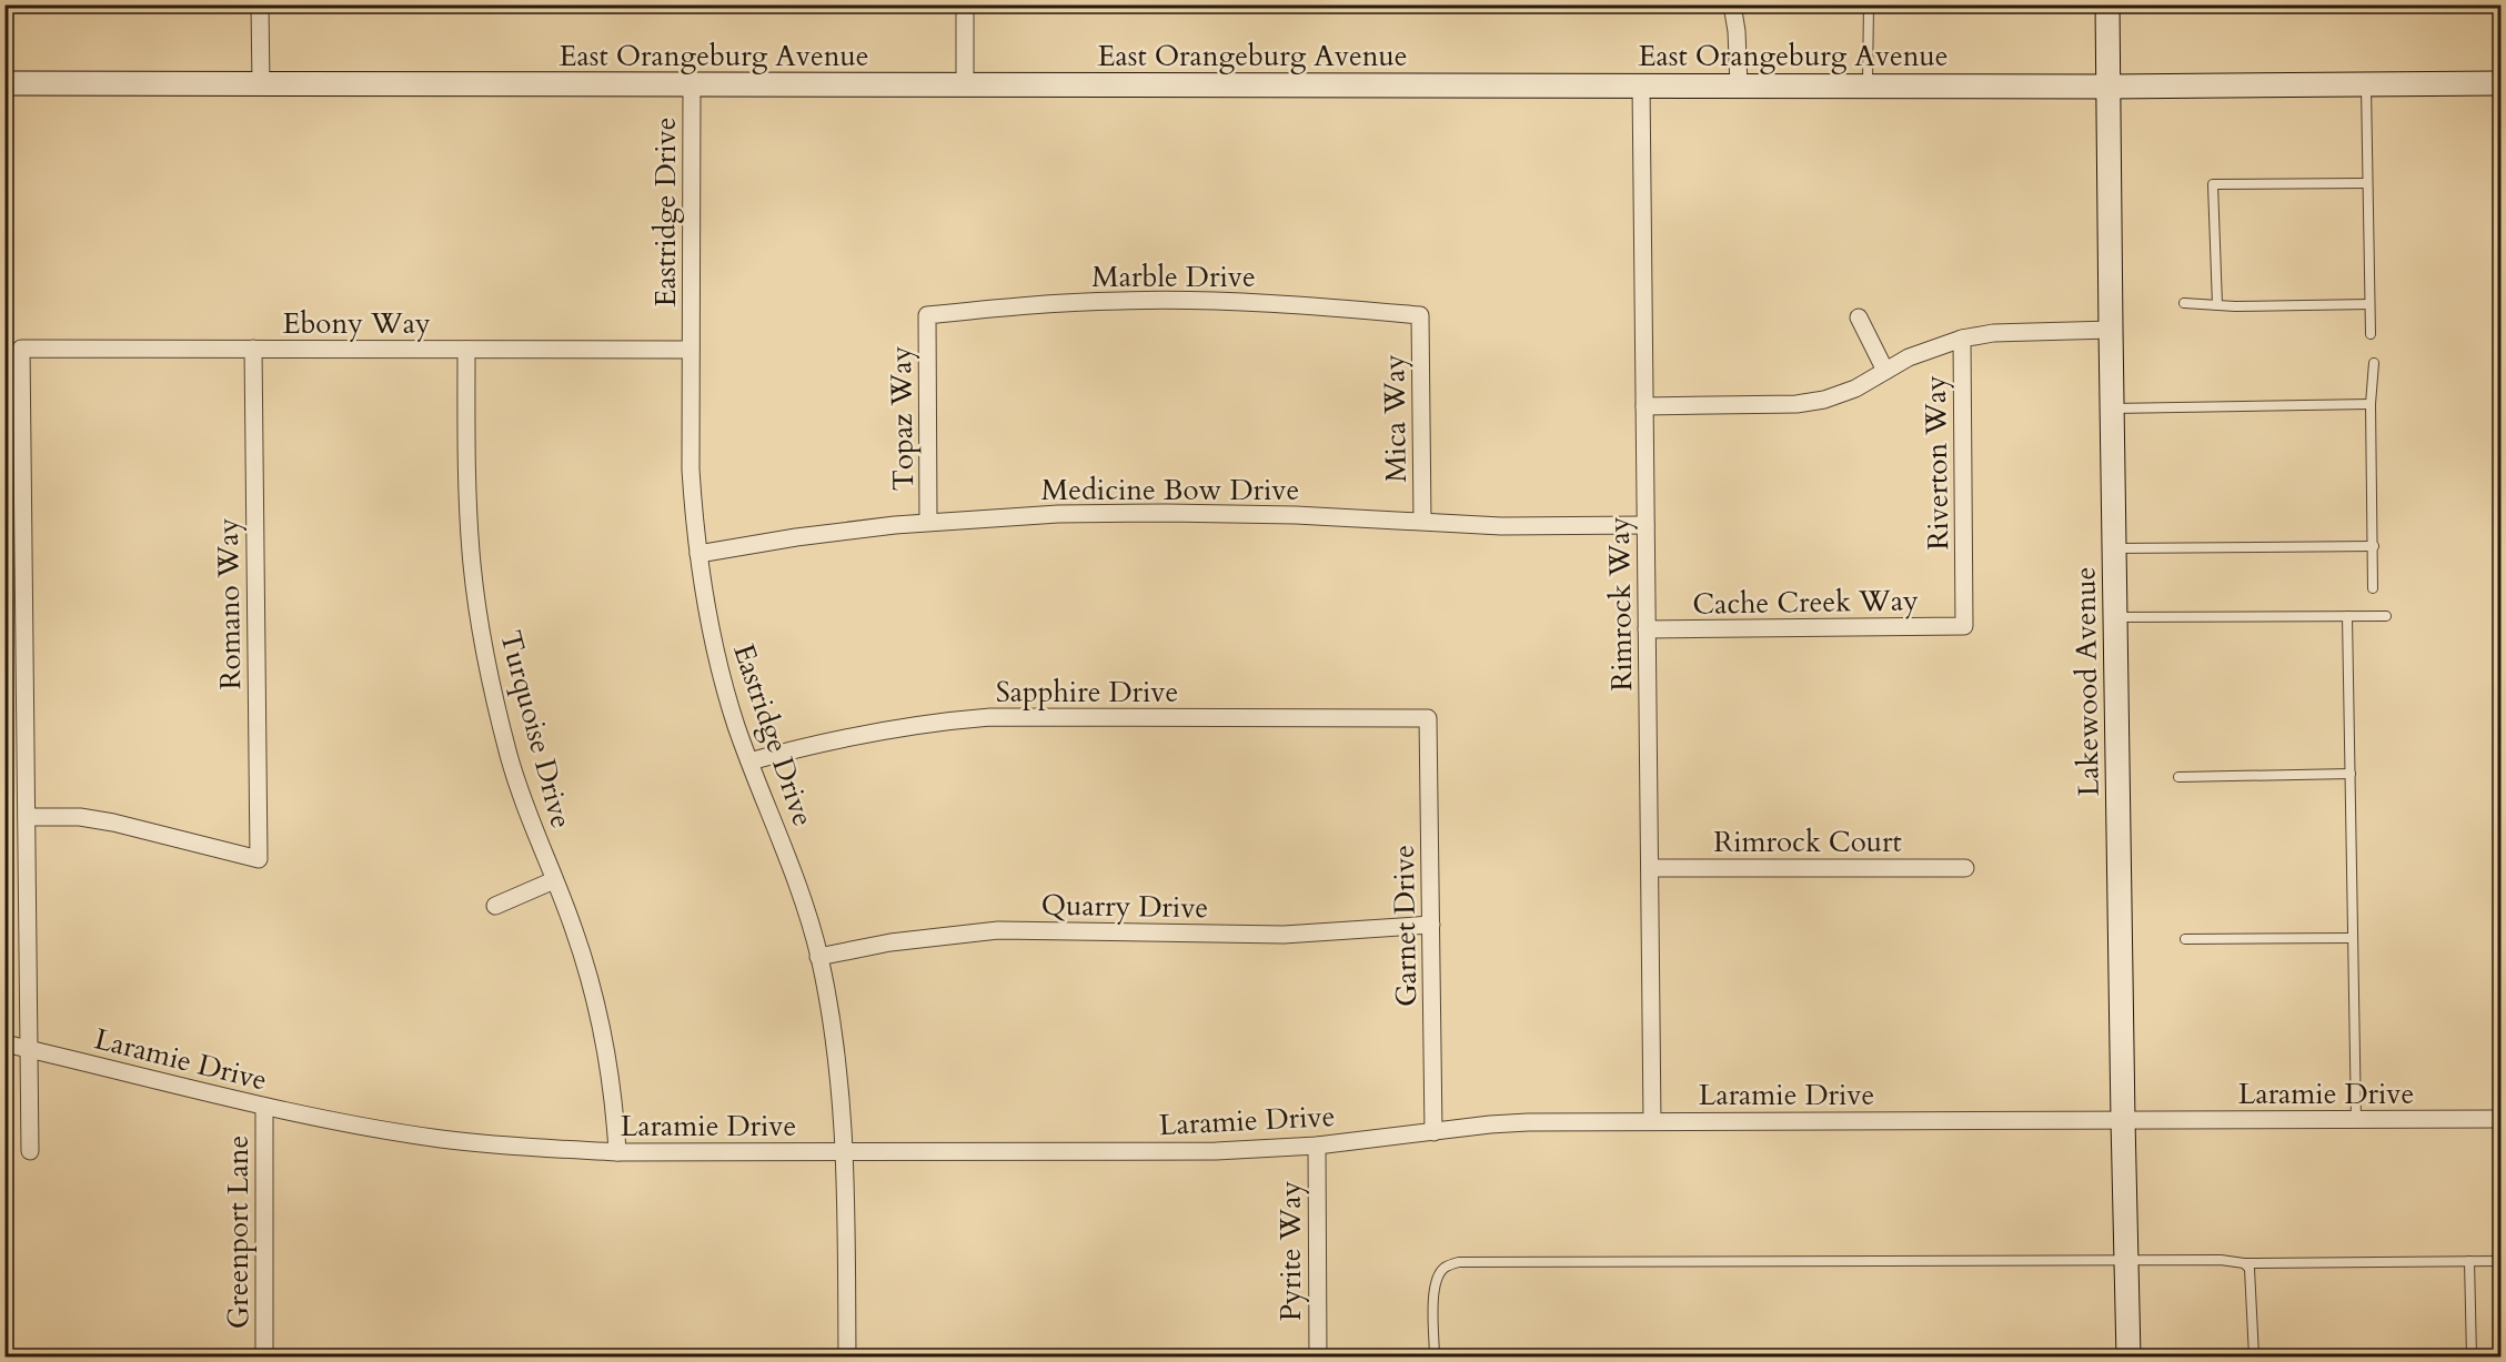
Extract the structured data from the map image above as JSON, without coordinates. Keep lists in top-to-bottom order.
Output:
{
  "streets": {
    "street": [
      "East Orangeburg Avenue",
      "Eastridge Drive",
      "Marble Drive",
      "Ebony Way",
      "Topaz Way",
      "Mica Way",
      "Riverton Way",
      "Medicine Bow Drive",
      "Cache Creek Way",
      "Romano Way",
      "Rimrock Way",
      "Lakewood Avenue",
      "Sapphire Drive",
      "Turquoise Drive",
      "Rimrock Court",
      "Quarry Drive",
      "Garnet Drive",
      "Laramie Drive",
      "Greenport Lane",
      "Pyrite Way"
    ]
  },
  "crossings": [
    ["East Orangeburg Avenue", "Eastridge Drive"],
    ["East Orangeburg Avenue", "Rimrock Way"],
    ["East Orangeburg Avenue", "Lakewood Avenue"],
    ["Eastridge Drive", "Ebony Way"],
    ["Eastridge Drive", "Medicine Bow Drive"],
    ["Eastridge Drive", "Sapphire Drive"],
    ["Eastridge Drive", "Quarry Drive"],
    ["Eastridge Drive", "Laramie Drive"],
    ["Marble Drive", "Topaz Way"],
    ["Marble Drive", "Mica Way"],
    ["Ebony Way", "Romano Way"],
    ["Ebony Way", "Turquoise Drive"],
    ["Topaz Way", "Medicine Bow Drive"],
    ["Mica Way", "Medicine Bow Drive"],
    ["Riverton Way", "Cache Creek Way"],
    ["Medicine Bow Drive", "Rimrock Way"],
    ["Cache Creek Way", "Rimrock Way"],
    ["Rimrock Way", "Rimrock Court"],
    ["Rimrock Way", "Laramie Drive"],
    ["Lakewood Avenue", "Laramie Drive"],
    ["Sapphire Drive", "Garnet Drive"],
    ["Turquoise Drive", "Laramie Drive"],
    ["Quarry Drive", "Garnet Drive"],
    ["Garnet Drive", "Laramie Drive"],
    ["Laramie Drive", "Greenport Lane"],
    ["Laramie Drive", "Pyrite Way"]
  ]
}
